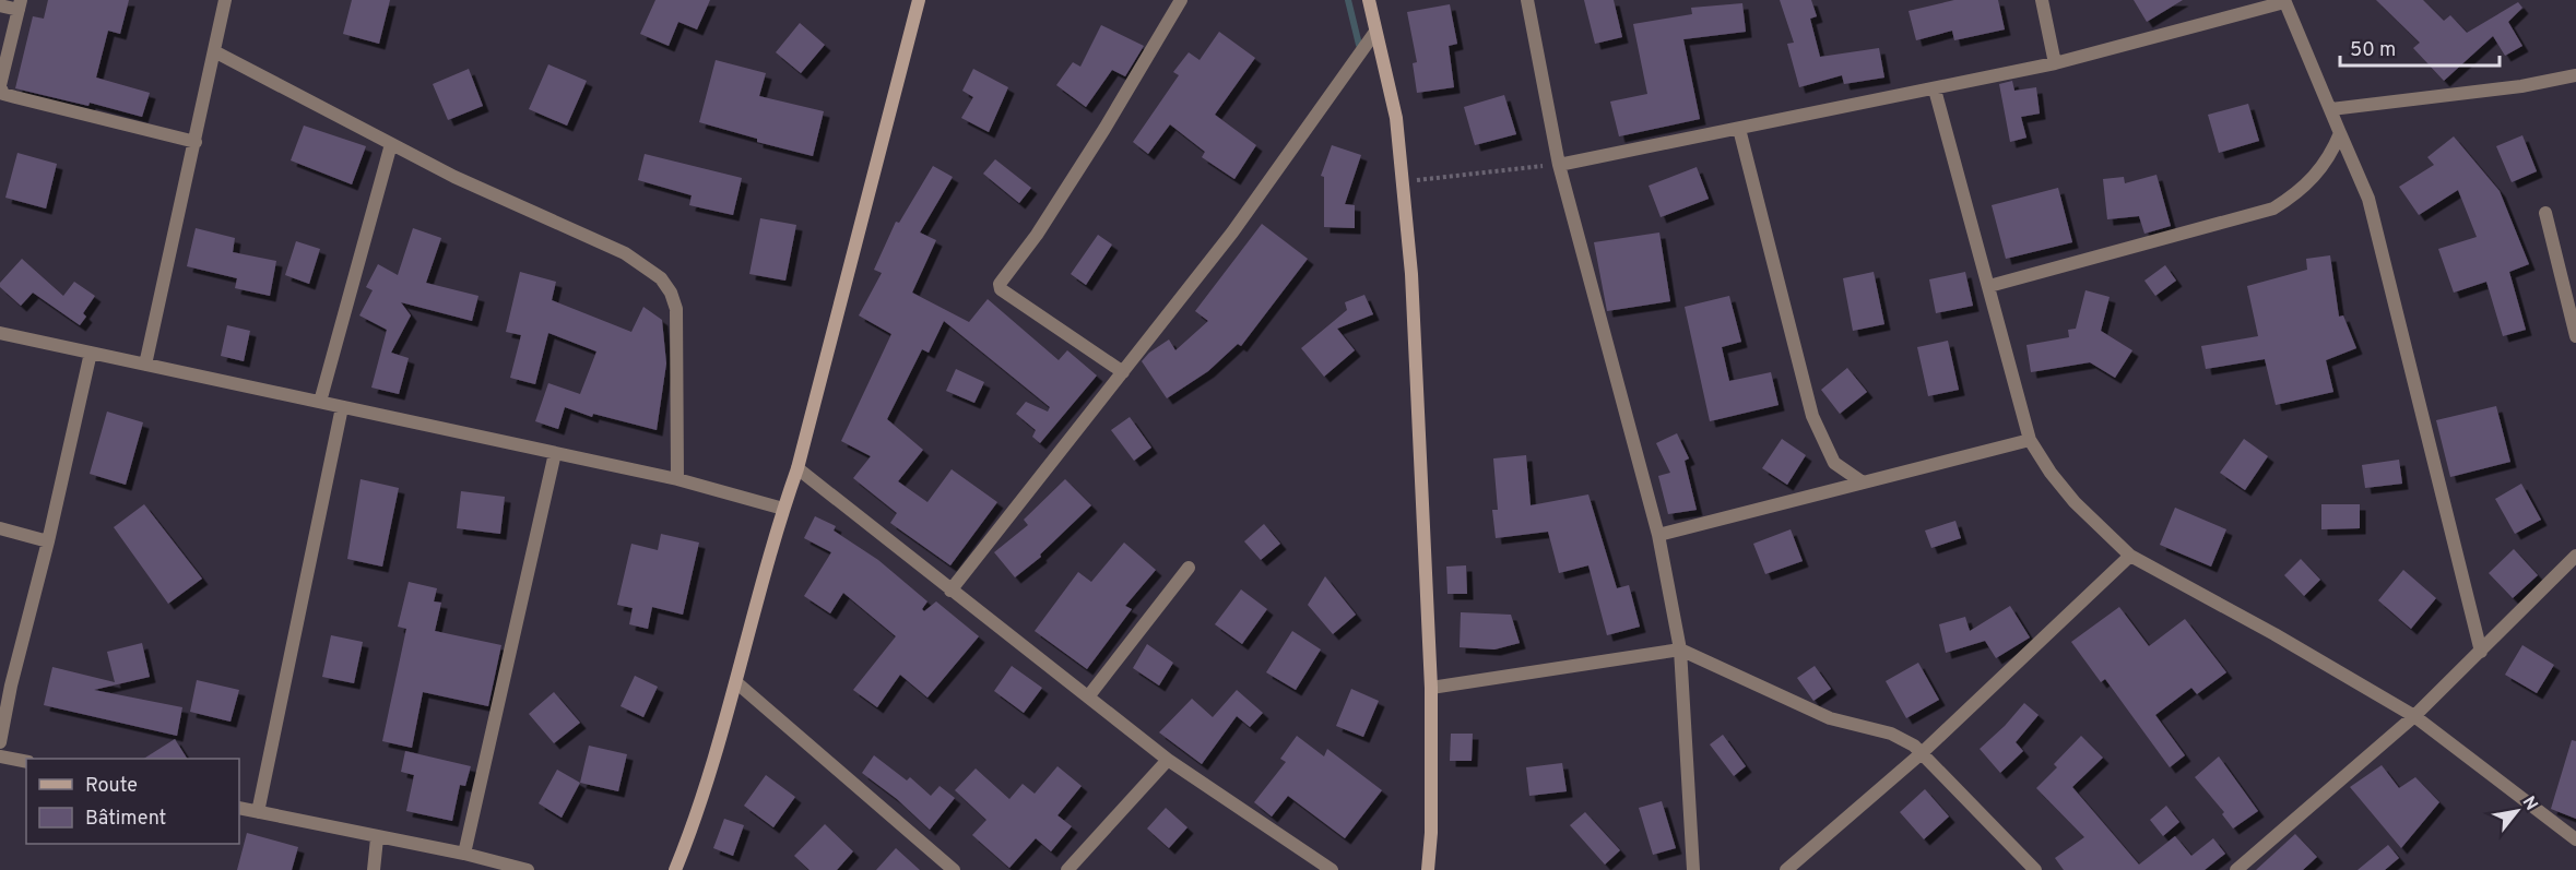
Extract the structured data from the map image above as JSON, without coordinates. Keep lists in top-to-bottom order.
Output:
{
  "legend": ["Route", "Bâtiment"],
  "scale_bar": "50 m",
  "north": "top right"
}
